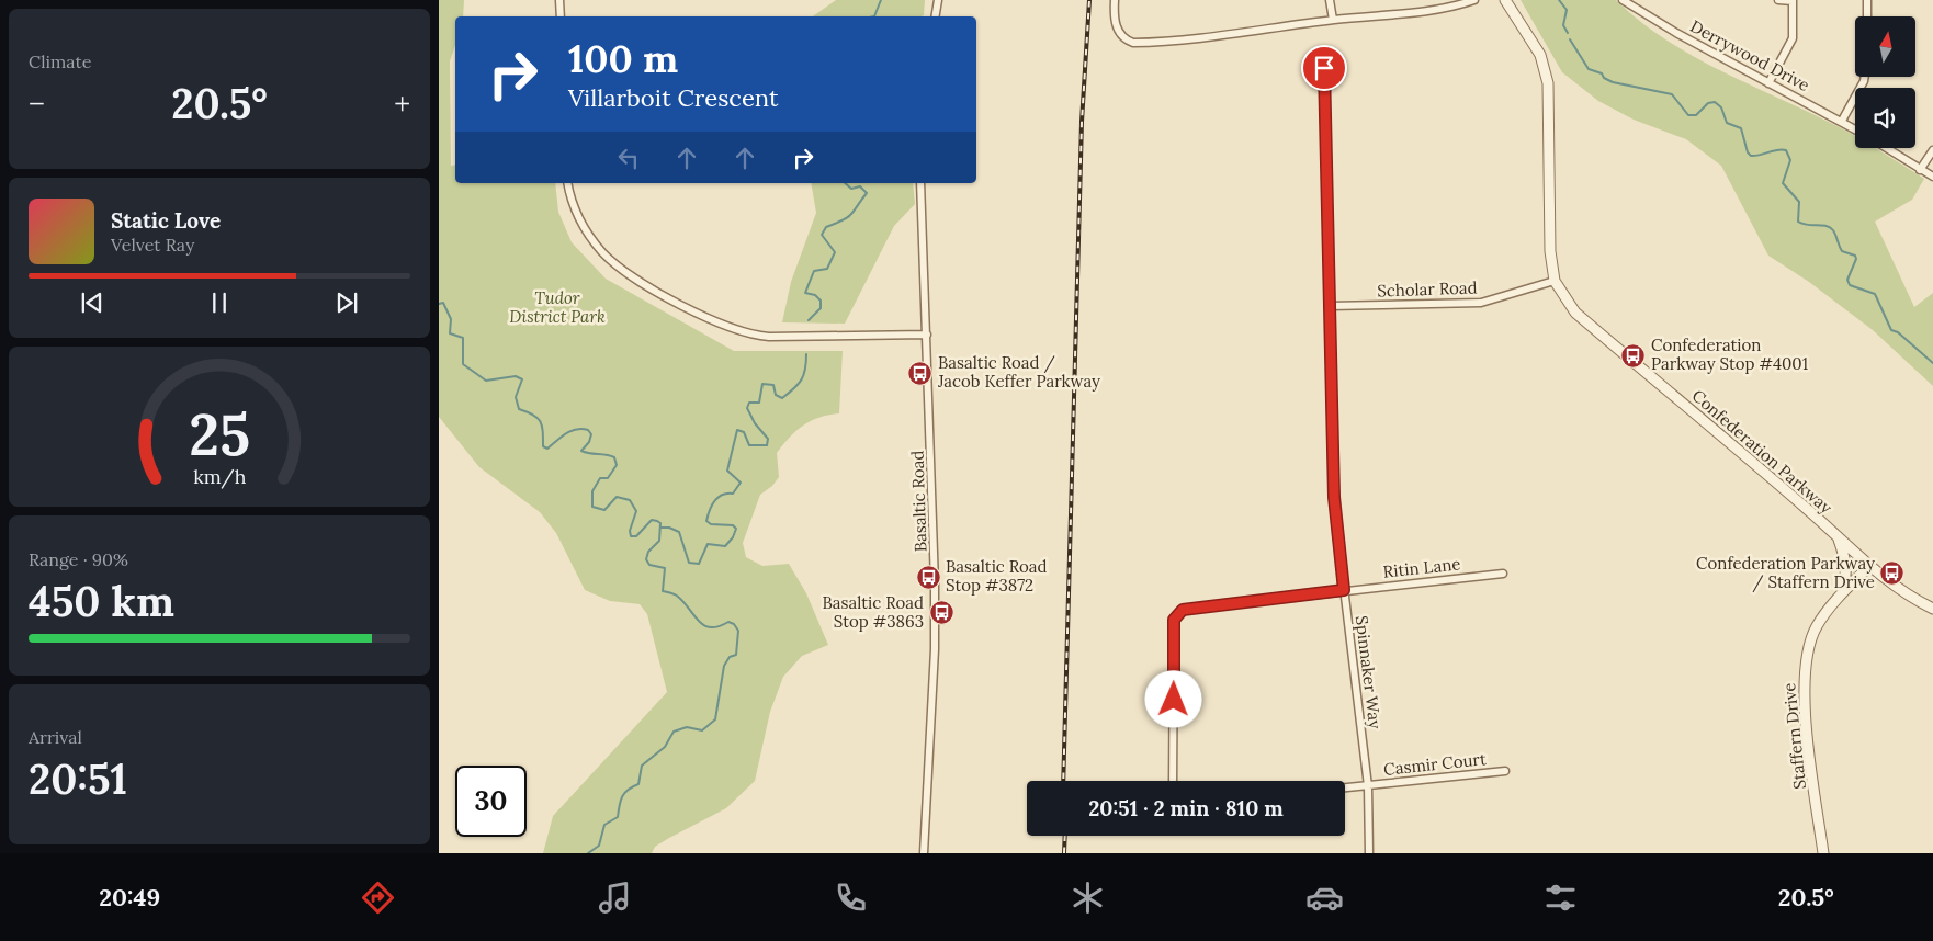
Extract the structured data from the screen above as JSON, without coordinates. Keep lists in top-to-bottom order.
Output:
{
  "streets": {
    "street": [
      "Derrywood Drive",
      "Scholar Road",
      "Confederation Parkway",
      "Basaltic Road",
      "Ritin Lane",
      "Spinnaker Way",
      "Staffern Drive",
      "Casmir Court"
    ]
  },
  "crossings": [
    ["Scholar Road", "Confederation Parkway"],
    ["Scholar Road", "Spinnaker Way"],
    ["Confederation Parkway", "Staffern Drive"],
    ["Ritin Lane", "Spinnaker Way"],
    ["Spinnaker Way", "Casmir Court"]
  ],
  "parks": ["Tudor District Park"],
  "places": {
    "bus stop": [
      "Confederation Parkway Stop #4001",
      "Basaltic Road / Jacob Keffer Parkway",
      "Confederation Parkway / Staffern Drive",
      "Basaltic Road Stop #3872",
      "Basaltic Road Stop #3863"
    ]
  },
  "north": "top",
  "page": {
    "tile": [
      "Climate",
      ["Range · 90%", "450 km"],
      ["Arrival", "20:51"]
    ],
    "turn": ["100 m", "Villarboit Crescent"],
    "heat": ["−", "20.5°", "+"],
    "song": ["Static Love", "Velvet Ray"],
    "limit": "30",
    "trip": "20:51 · 2 min · 810 m",
    "tabs": ["20:49", "20.5°"],
    "gauge": ["25", "km/h"]
  }
}
